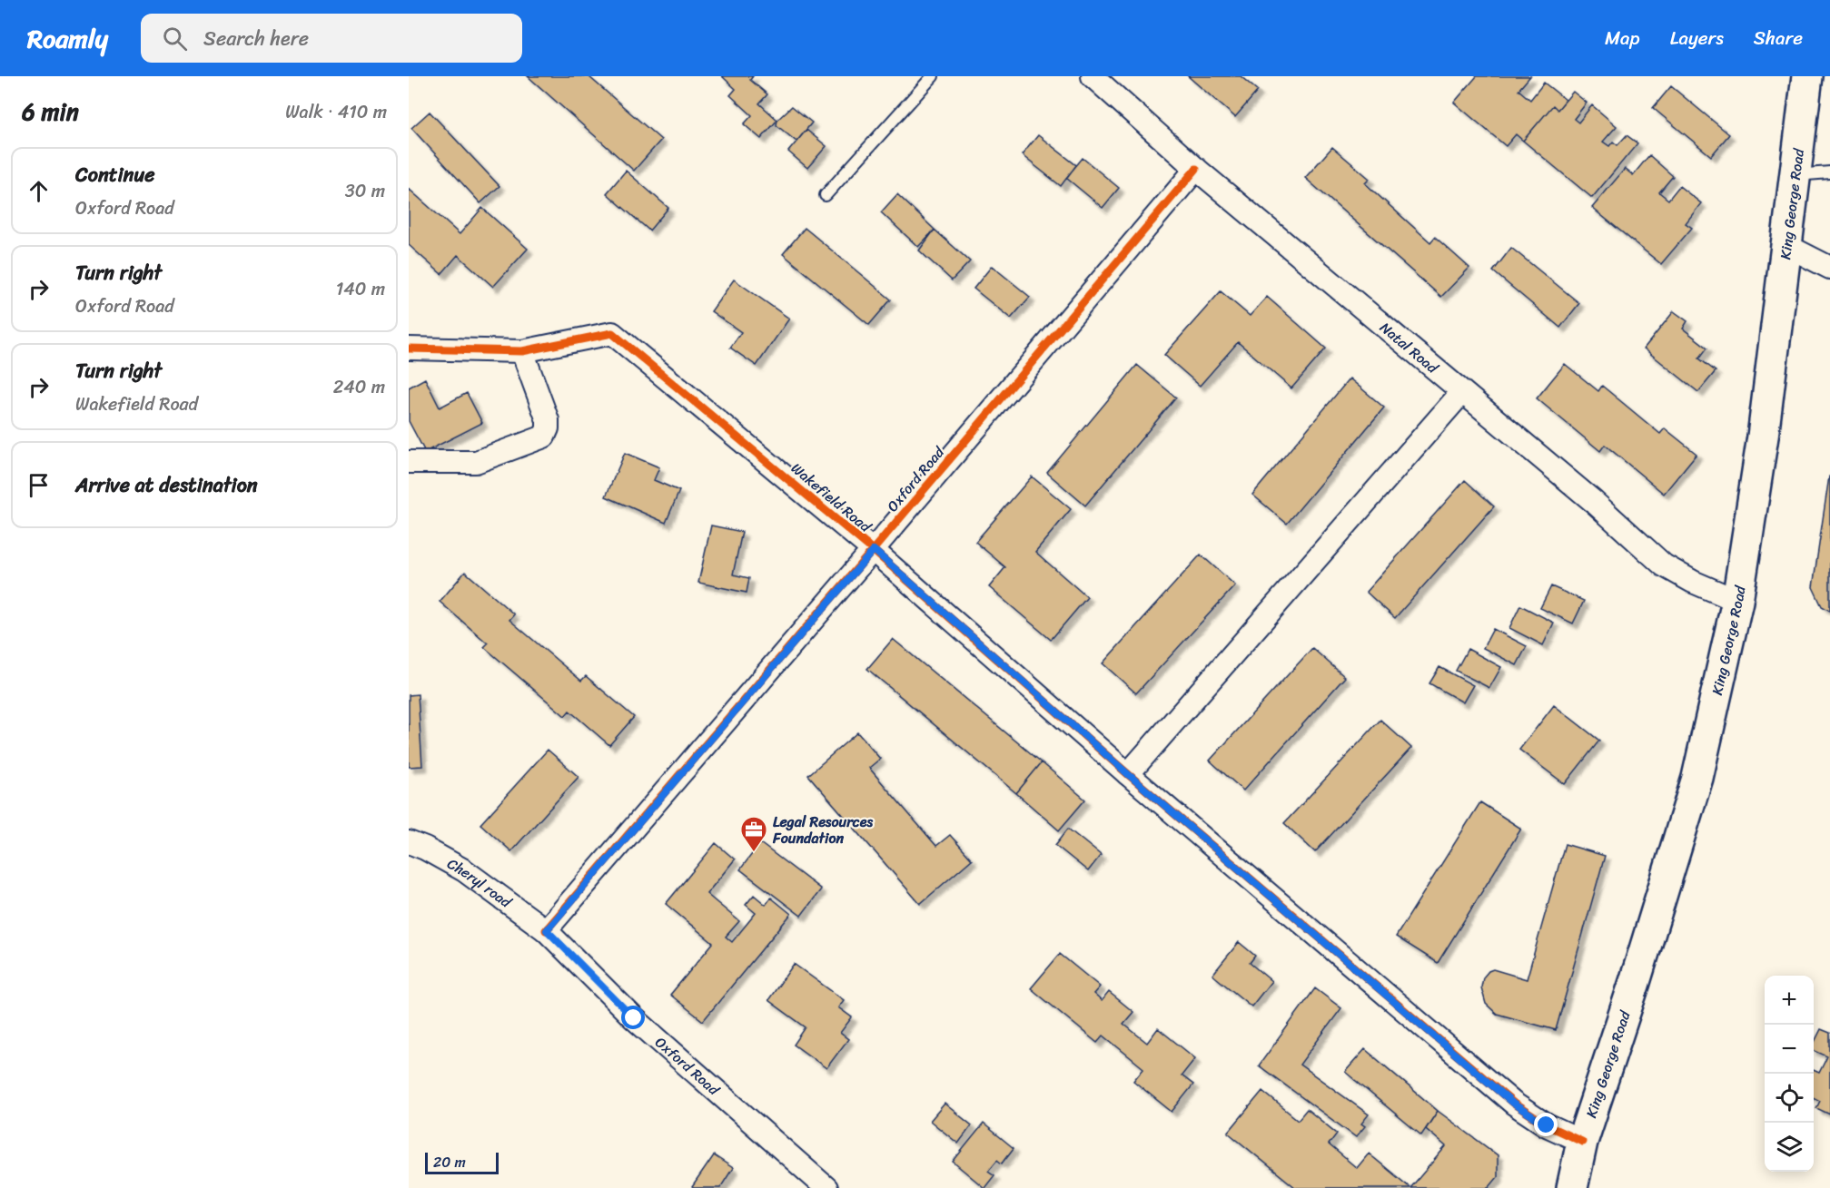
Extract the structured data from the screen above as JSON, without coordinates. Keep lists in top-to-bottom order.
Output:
{
  "streets": {
    "main road": ["King George Road"],
    "street": [
      "Natal Road",
      "Oxford Road",
      "Wakefield Road",
      "Cheryl road"
    ]
  },
  "crossings": [
    ["King George Road", "Natal Road"],
    ["King George Road", "Wakefield Road"],
    ["Natal Road", "Oxford Road"],
    ["Oxford Road", "Wakefield Road"],
    ["Oxford Road", "Cheryl road"]
  ],
  "places": {
    "office": ["Legal Resources Foundation"]
  },
  "scale_bar": "20 m",
  "page": {
    "header": "Roamly",
    "search": "Search here",
    "nav": ["Map", "Layers", "Share"],
    "heading": ["6 min", "Walk · 410 m"],
    "list": [
      ["Continue", "Oxford Road", "30 m"],
      ["Turn right", "Oxford Road", "140 m"],
      ["Turn right", "Wakefield Road", "240 m"],
      "Arrive at destination"
    ],
    "map_buttons": ["+", "−"],
    "scale": "20 m"
  }
}
